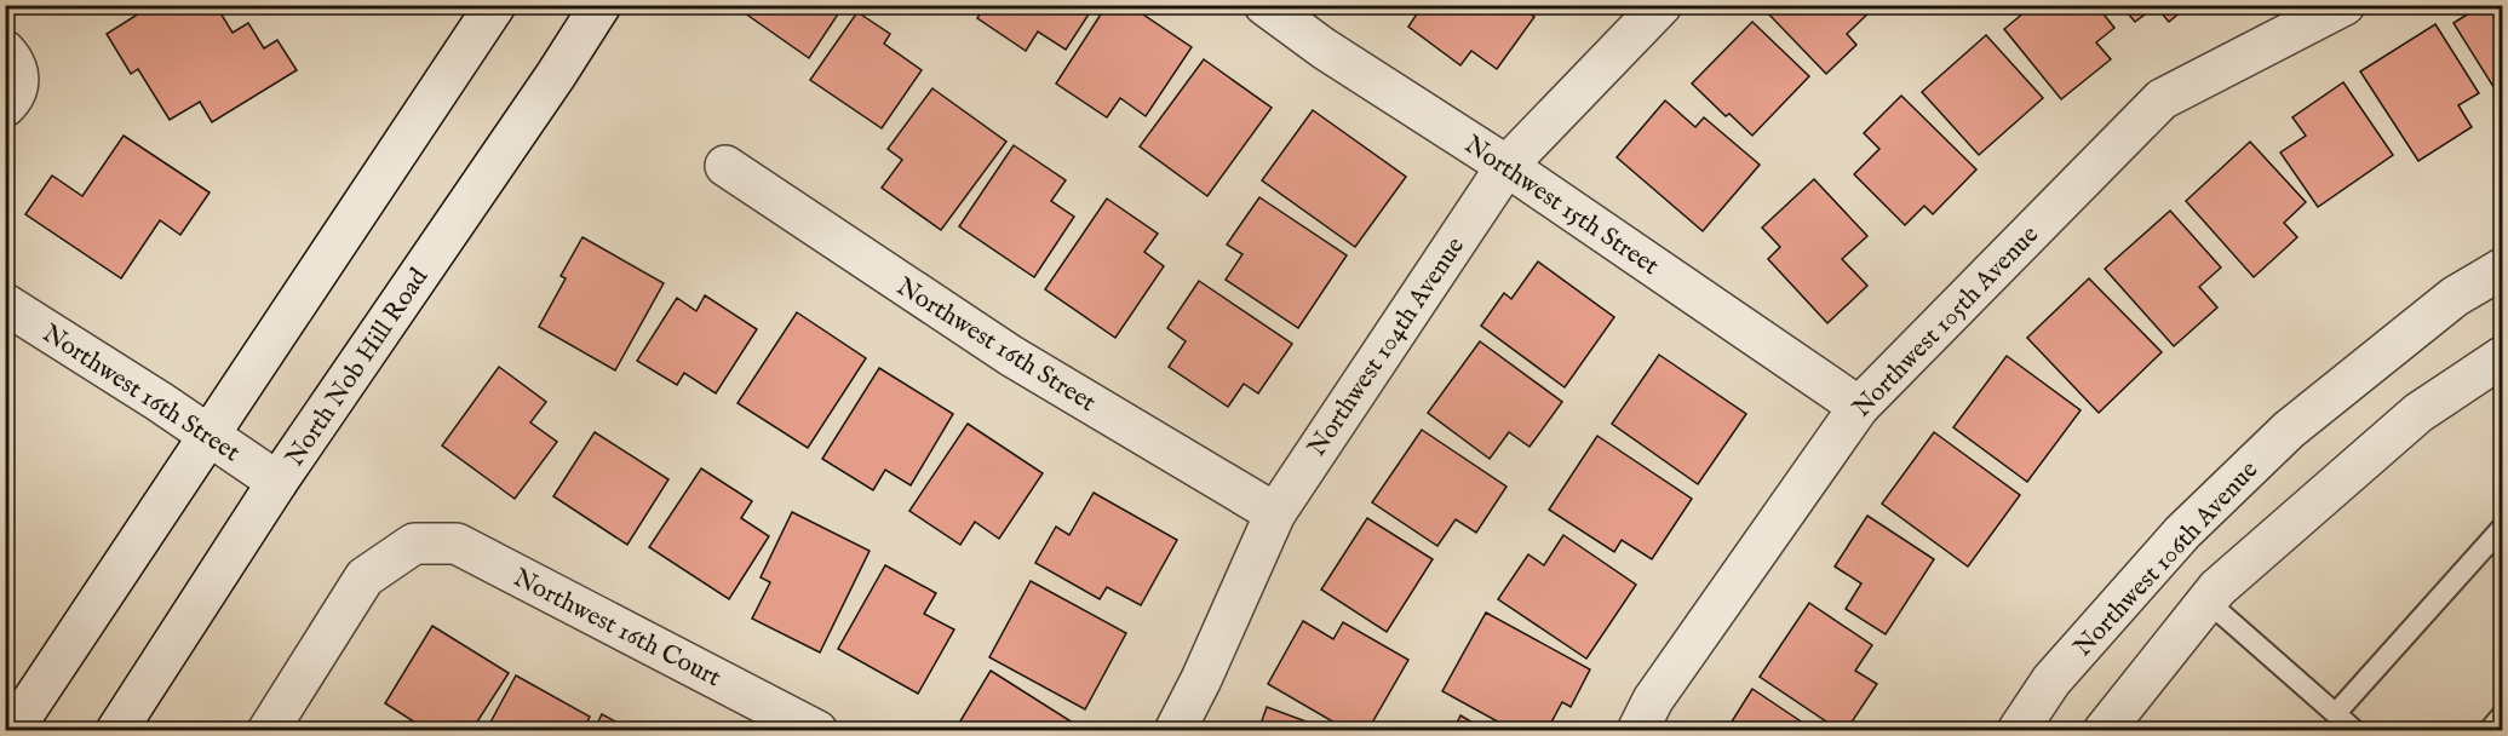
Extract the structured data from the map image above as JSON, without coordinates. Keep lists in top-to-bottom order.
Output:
{
  "streets": {
    "street": [
      "Northwest 15th Street",
      "Northwest 105th Avenue",
      "Northwest 16th Street",
      "Northwest 104th Avenue",
      "North Nob Hill Road",
      "Northwest 106th Avenue",
      "Northwest 16th Court"
    ]
  },
  "crossings": [
    ["Northwest 15th Street", "Northwest 105th Avenue"],
    ["Northwest 15th Street", "Northwest 104th Avenue"],
    ["Northwest 16th Street", "Northwest 104th Avenue"],
    ["Northwest 16th Street", "North Nob Hill Road"]
  ]
}
